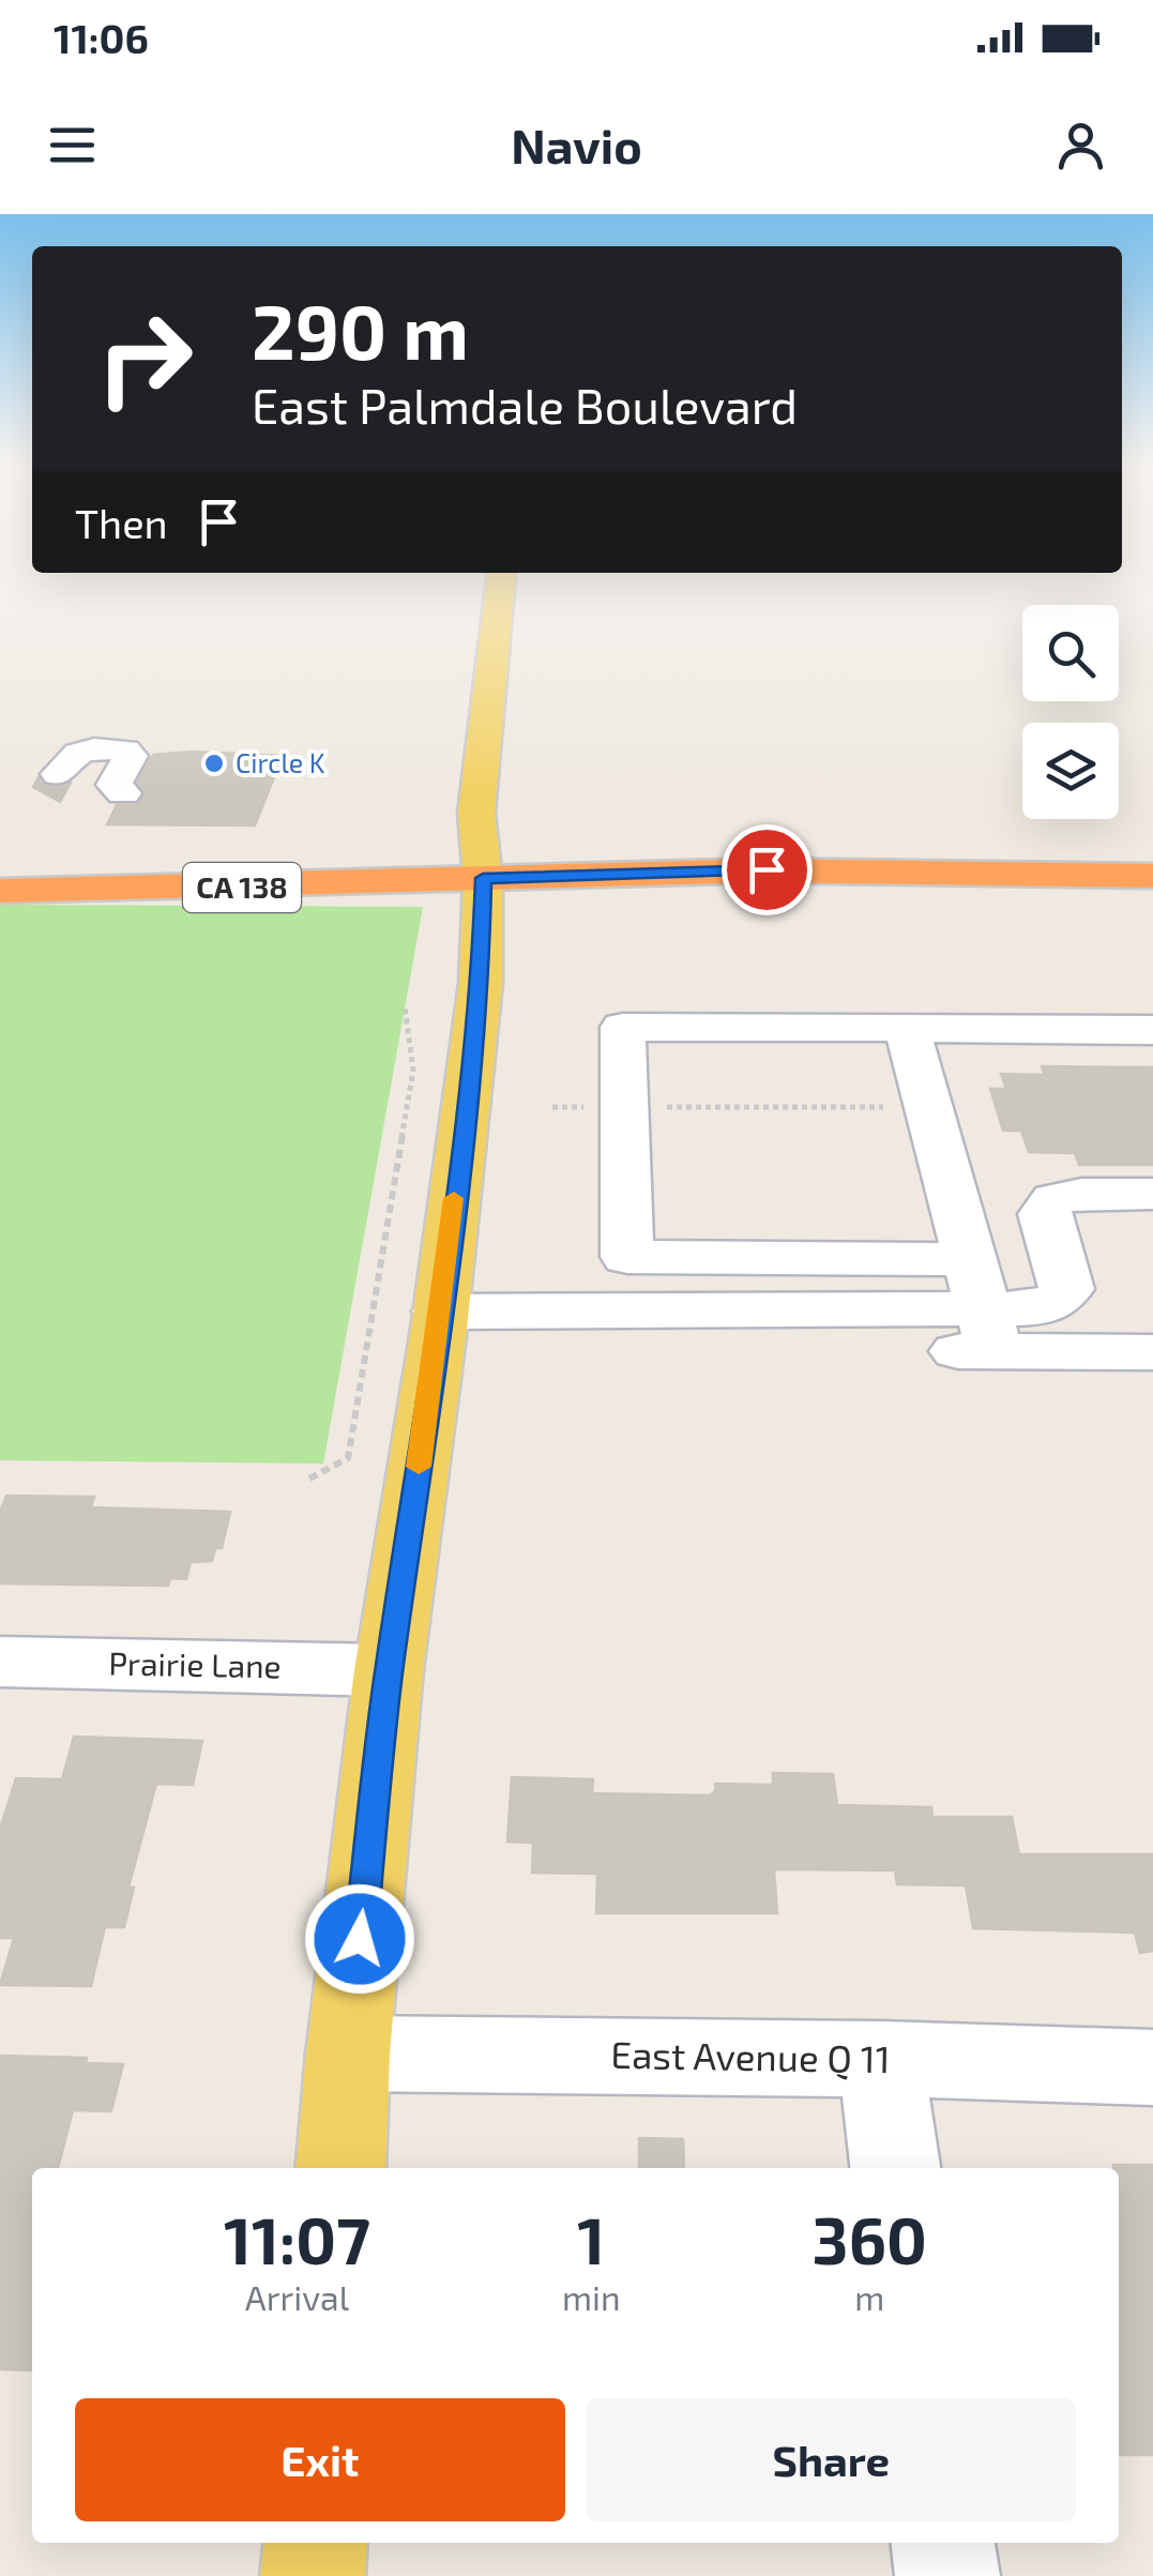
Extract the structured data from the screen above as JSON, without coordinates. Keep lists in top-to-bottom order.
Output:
{
  "streets": {
    "highway": ["CA 138"],
    "street": ["Prairie Lane", "East Avenue Q 11"]
  },
  "places": ["Circle K"],
  "page": {
    "status": "11:06",
    "header": "Navio",
    "turn": ["290 m", "East Palmdale Boulevard"],
    "then": "Then",
    "eta": [
      "11:07",
      "Arrival",
      "1",
      "min",
      "360",
      "m"
    ],
    "buttons": ["Exit", "Share"]
  }
}
